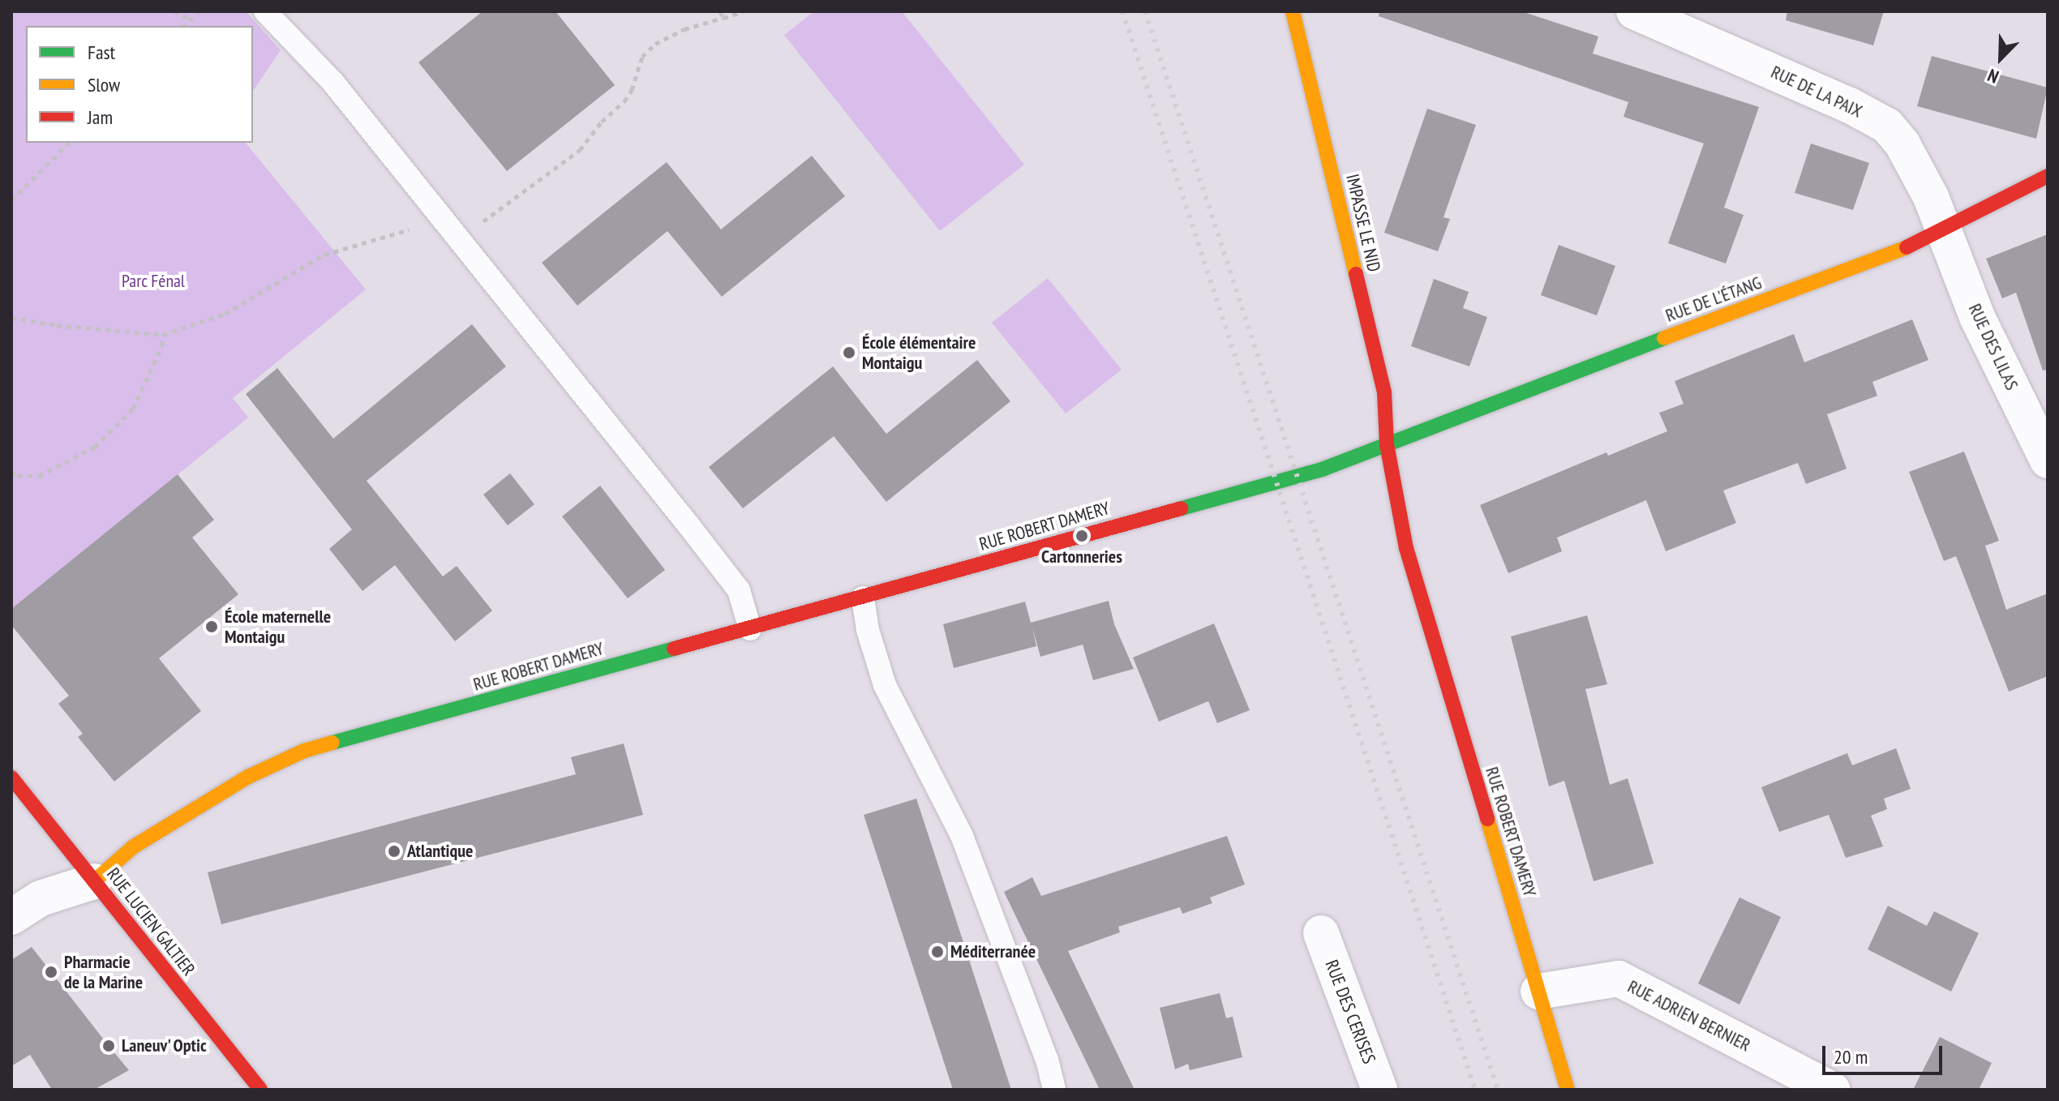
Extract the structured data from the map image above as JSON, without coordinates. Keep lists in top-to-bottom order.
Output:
{
  "streets": {
    "street": [
      "RUE DE LA PAIX",
      "IMPASSE LE NID",
      "RUE DE L'ÉTANG",
      "RUE DES LILAS",
      "RUE ROBERT DAMERY",
      "RUE LUCIEN GALTIER",
      "RUE DES CERISES",
      "RUE ADRIEN BERNIER"
    ]
  },
  "crossings": [
    ["RUE DE LA PAIX", "RUE DE L'ÉTANG"],
    ["RUE DE LA PAIX", "RUE DES LILAS"],
    ["IMPASSE LE NID", "RUE DE L'ÉTANG"],
    ["IMPASSE LE NID", "RUE ROBERT DAMERY"],
    ["RUE DE L'ÉTANG", "RUE DES LILAS"],
    ["RUE DE L'ÉTANG", "RUE ROBERT DAMERY"],
    ["RUE ROBERT DAMERY", "RUE LUCIEN GALTIER"],
    ["RUE ROBERT DAMERY", "RUE ADRIEN BERNIER"]
  ],
  "parks": ["Parc Fénal"],
  "places": [
    "École élémentaire Montaigu",
    "Cartonneries",
    "École maternelle Montaigu",
    "Atlantique",
    "Méditerranée",
    "Pharmacie de la Marine",
    "Laneuv' Optic"
  ],
  "legend": ["Fast", "Slow", "Jam"],
  "scale_bar": "20 m",
  "north": "bottom left"
}
